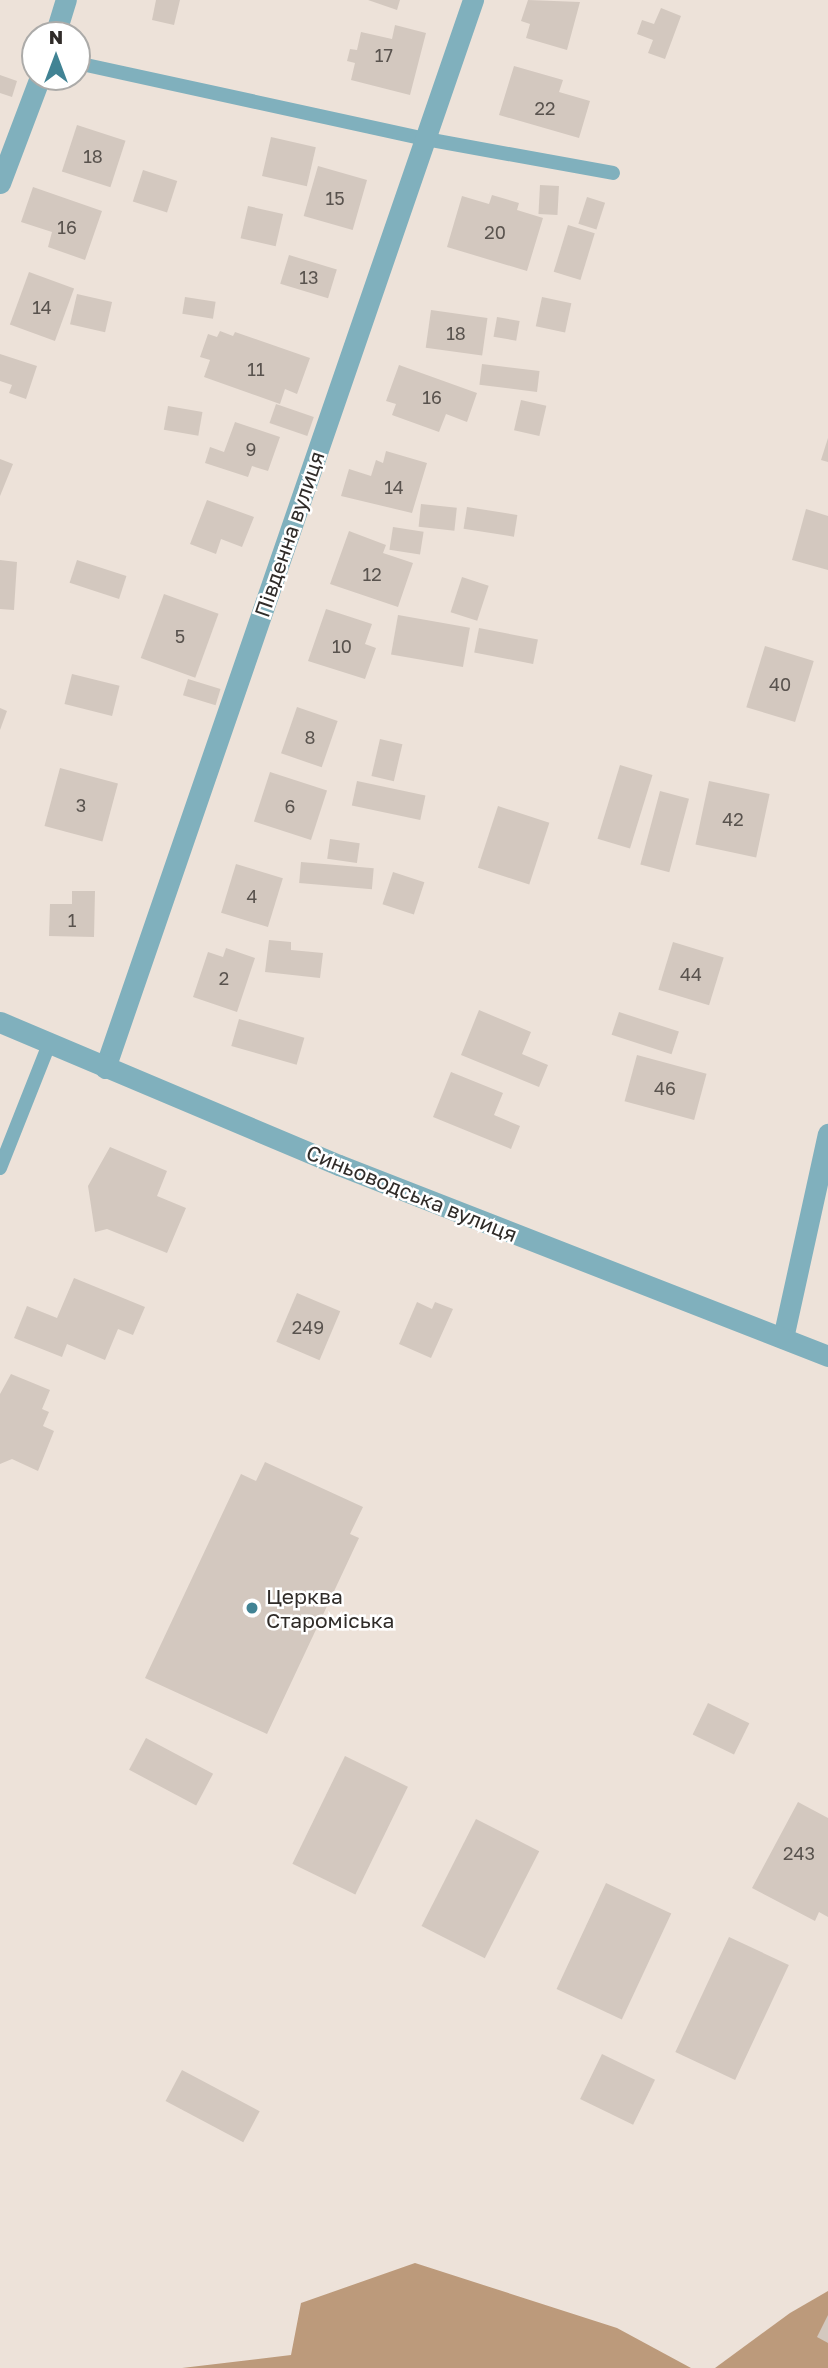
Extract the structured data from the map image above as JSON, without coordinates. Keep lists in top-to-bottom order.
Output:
{
  "streets": {
    "street": ["Південна вулиця", "Синьоводська вулиця"]
  },
  "crossings": [
    ["Південна вулиця", "Синьоводська вулиця"]
  ],
  "places": ["Церква Староміська"],
  "house_numbers": [
    "17",
    "22",
    "18",
    "15",
    "16",
    "20",
    "13",
    "14",
    "18",
    "11",
    "16",
    "9",
    "14",
    "12",
    "5",
    "10",
    "40",
    "8",
    "3",
    "6",
    "42",
    "4",
    "1",
    "44",
    "2",
    "46",
    "249",
    "243"
  ],
  "north": "top"
}
